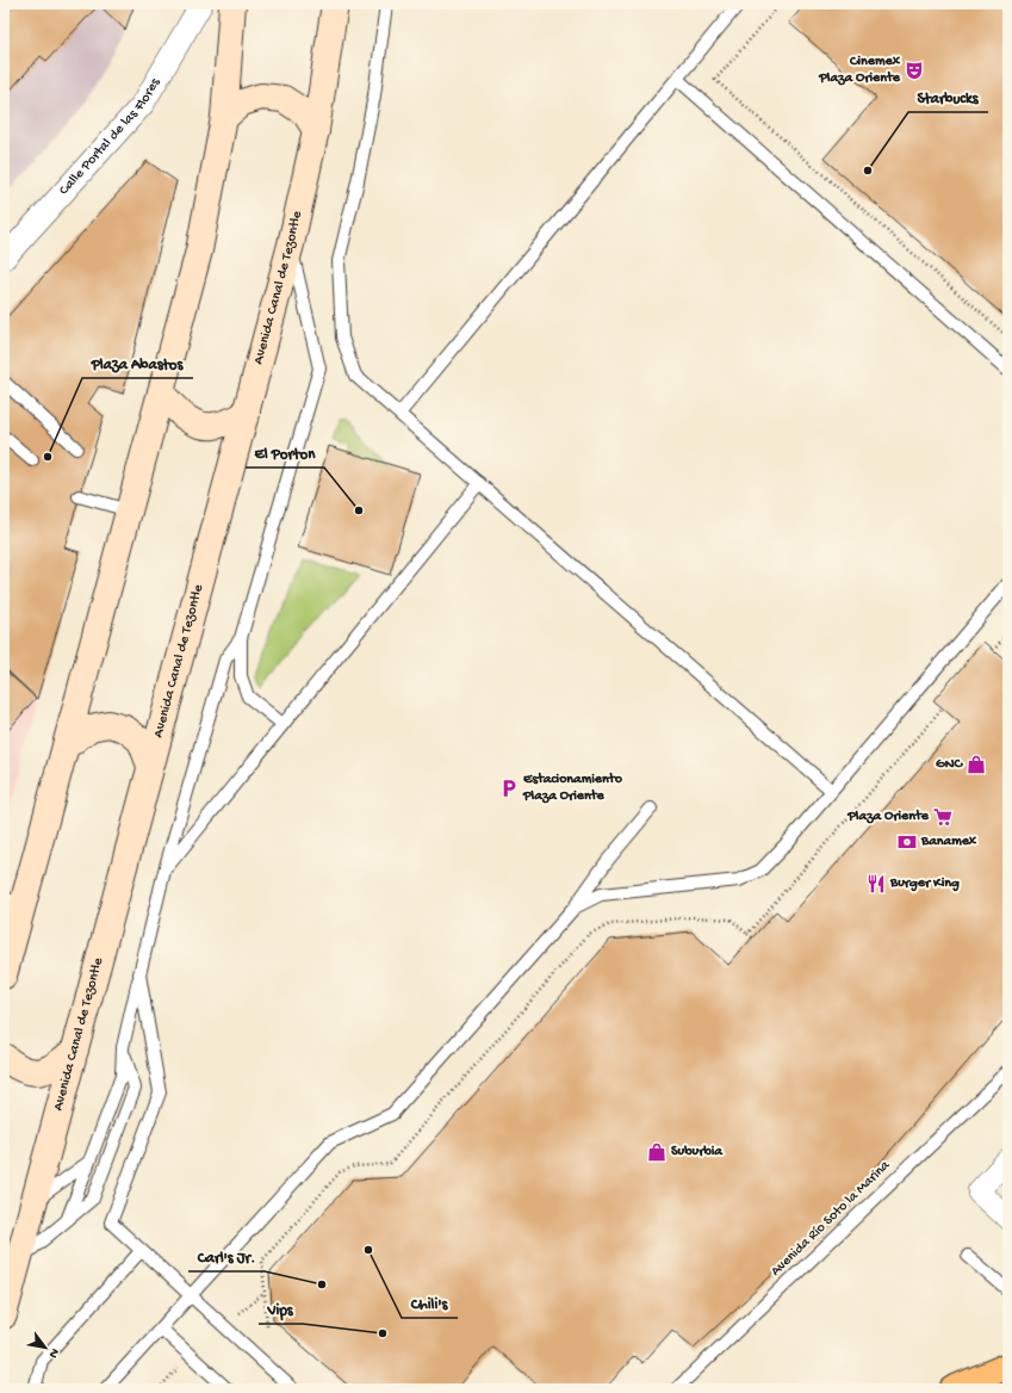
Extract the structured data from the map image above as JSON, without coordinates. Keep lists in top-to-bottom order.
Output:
{
  "streets": {
    "main road": ["Avenida Canal de Tezontle"],
    "street": ["Calle Portal de las Flores"],
    "lane": ["Avenida Río Soto la Marina"]
  },
  "places": {
    "theatre": ["Cinemex Plaza Oriente"],
    "other": [
      "Starbucks",
      "Plaza Abastos",
      "El Porton",
      "Chili's",
      "Carl's Jr.",
      "Vips"
    ],
    "shop": ["GNC", "Suburbia"],
    "parking": ["Estacionamiento Plaza Oriente"],
    "supermarket": ["Plaza Oriente"],
    "bank": ["Banamex"],
    "restaurant": ["Burger King"]
  },
  "north": "bottom right"
}
